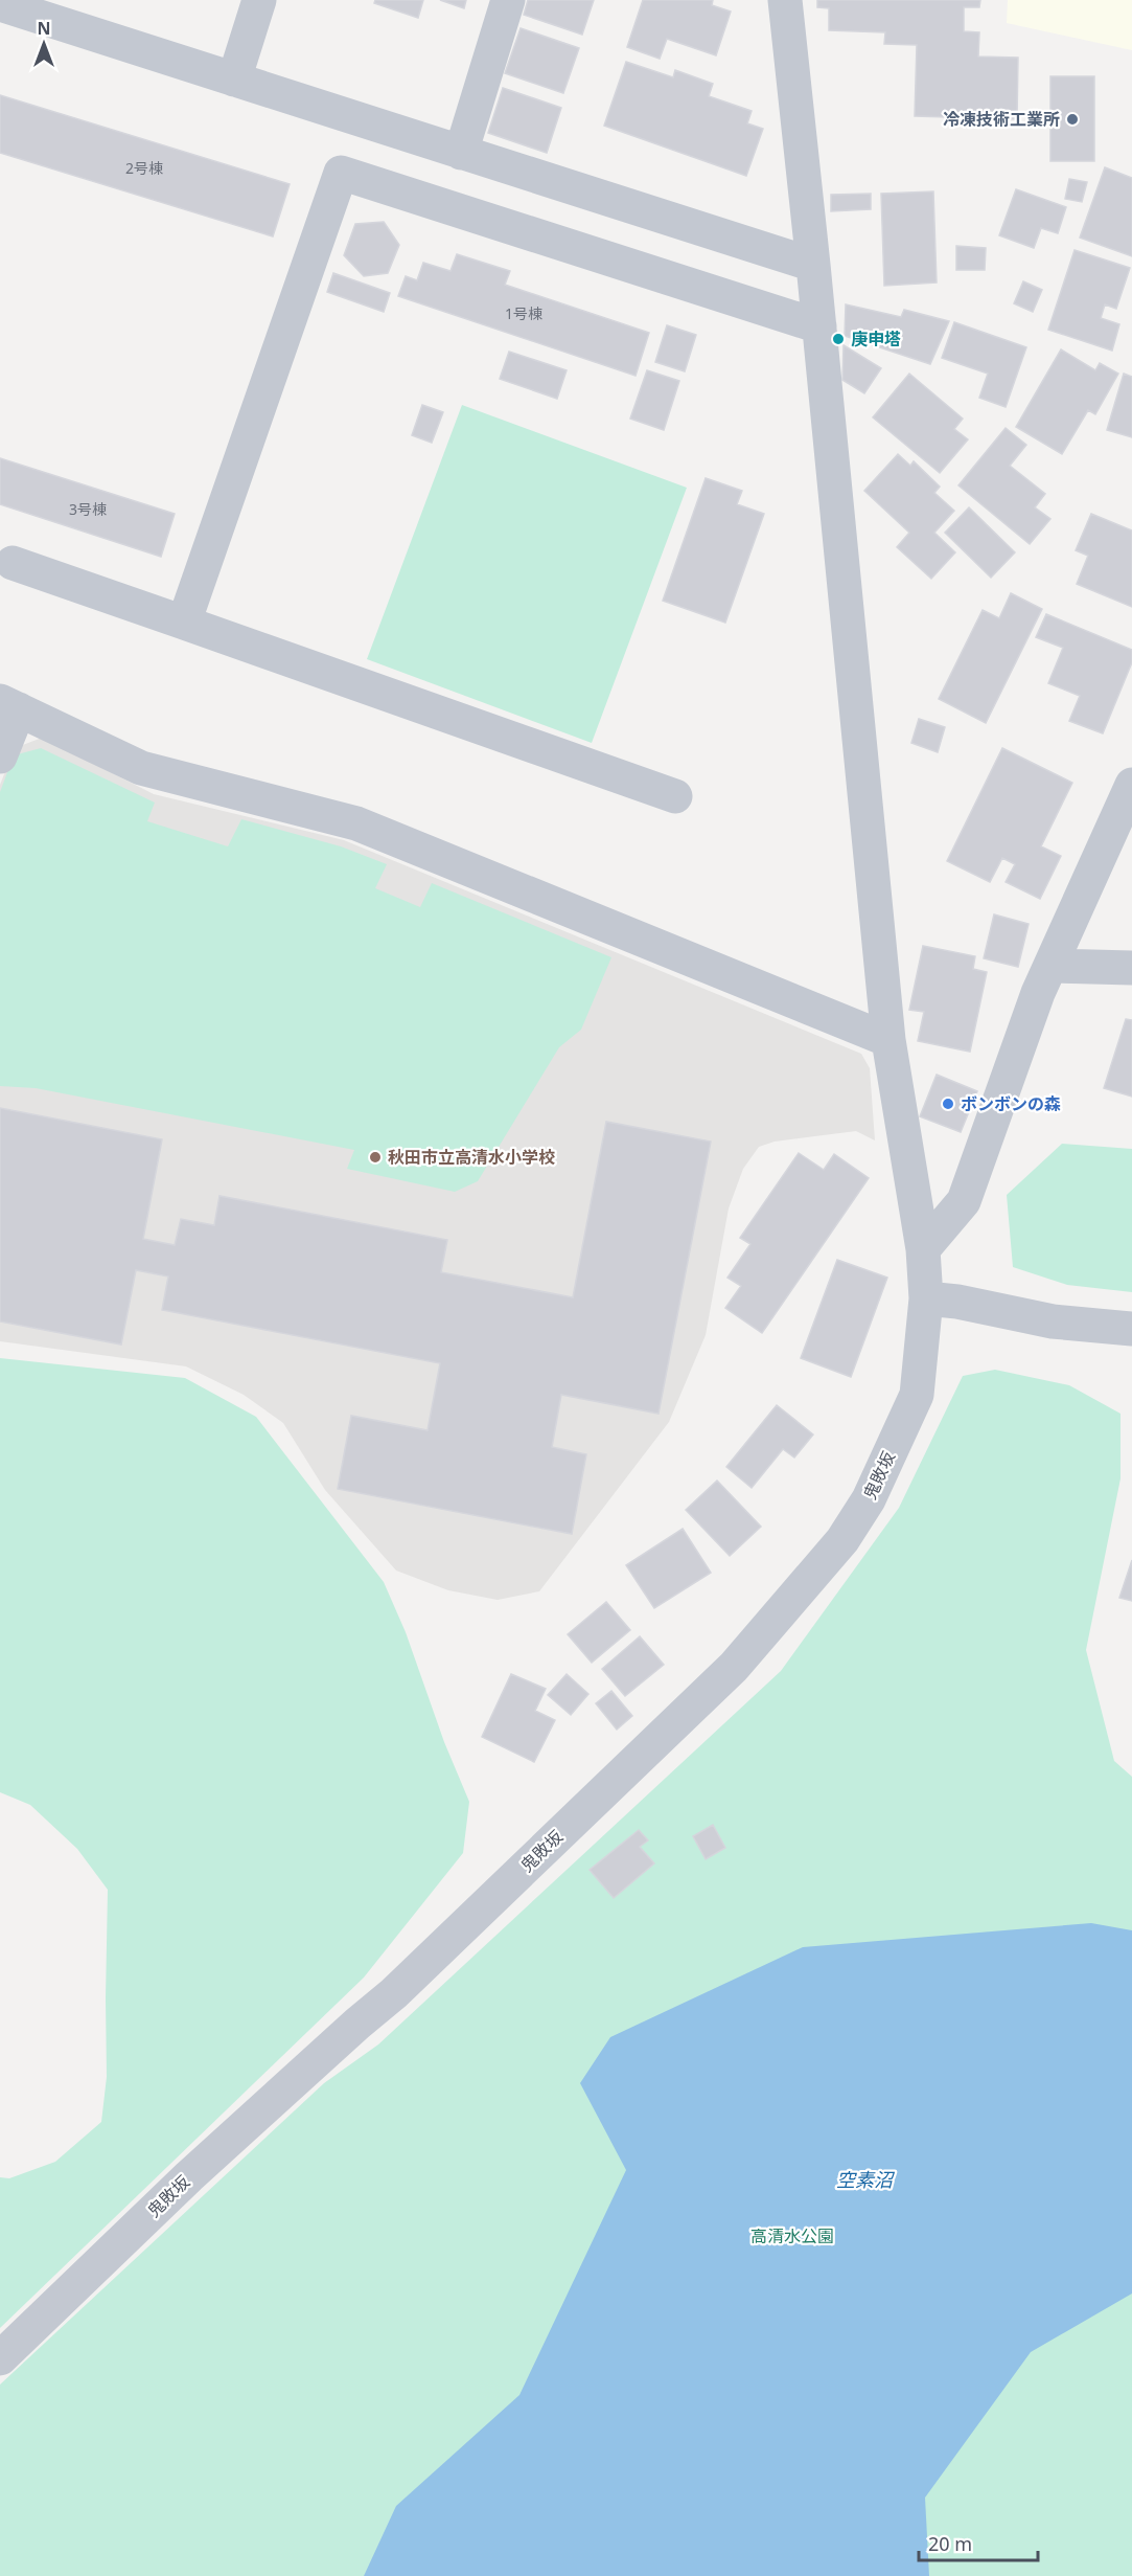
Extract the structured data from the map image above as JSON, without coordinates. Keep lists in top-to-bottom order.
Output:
{
  "streets": {
    "street": ["鬼敗坂"]
  },
  "water": ["空素沼"],
  "parks": ["高清水公園"],
  "places": [
    "冷凍技術工業所",
    "庚申塔",
    "ボンボンの森",
    "秋田市立高清水小学校"
  ],
  "house_numbers": ["2号棟", "1号棟", "3号棟"],
  "scale_bar": "20 m",
  "north": "top"
}
